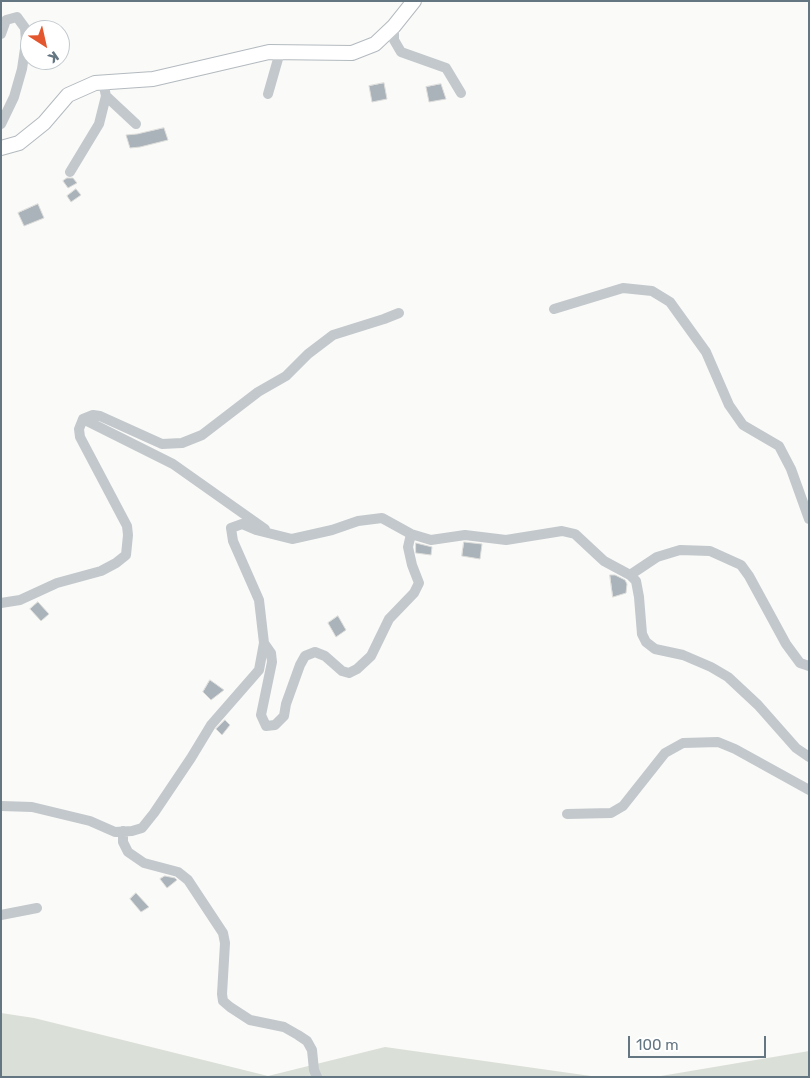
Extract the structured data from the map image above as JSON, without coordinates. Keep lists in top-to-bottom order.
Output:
{
  "scale_bar": "100 m",
  "north": "bottom right"
}
